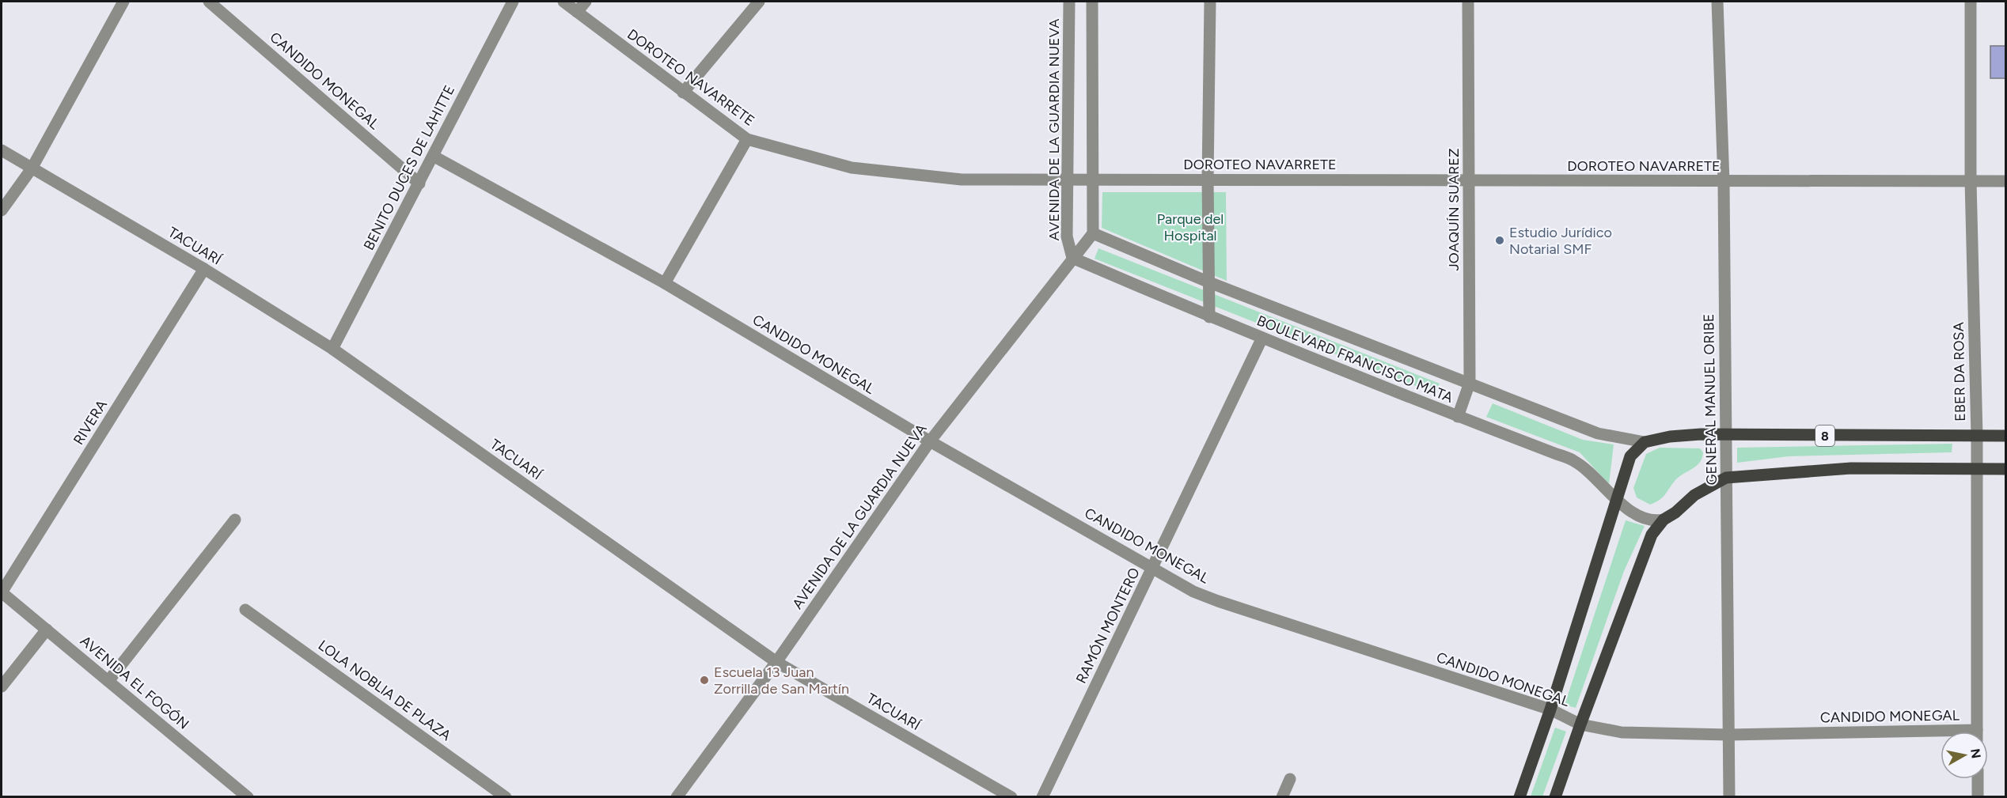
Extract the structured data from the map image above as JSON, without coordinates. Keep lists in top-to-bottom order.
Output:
{
  "streets": {
    "main road": ["BOULEVARD FRANCISCO MATA", "8"],
    "street": [
      "DOROTEO NAVARRETE",
      "CANDIDO MONEGAL",
      "AVENIDA DE LA GUARDIA NUEVA",
      "BENITO DUCES DE LAHITTE",
      "JOAQUÍN SUAREZ",
      "TACUARÍ",
      "EBER DA ROSA",
      "GENERAL MANUEL ORIBE",
      "RIVERA",
      "RAMÓN MONTERO",
      "AVENIDA EL FOGÓN",
      "LOLA NOBLIA DE PLAZA"
    ]
  },
  "crossings": [
    ["DOROTEO NAVARRETE", "AVENIDA DE LA GUARDIA NUEVA"],
    ["DOROTEO NAVARRETE", "JOAQUÍN SUAREZ"],
    ["DOROTEO NAVARRETE", "EBER DA ROSA"],
    ["DOROTEO NAVARRETE", "GENERAL MANUEL ORIBE"],
    ["CANDIDO MONEGAL", "AVENIDA DE LA GUARDIA NUEVA"],
    ["CANDIDO MONEGAL", "BENITO DUCES DE LAHITTE"],
    ["CANDIDO MONEGAL", "GENERAL MANUEL ORIBE"],
    ["CANDIDO MONEGAL", "RAMÓN MONTERO"],
    ["AVENIDA DE LA GUARDIA NUEVA", "TACUARÍ"],
    ["AVENIDA DE LA GUARDIA NUEVA", "BOULEVARD FRANCISCO MATA"],
    ["BENITO DUCES DE LAHITTE", "TACUARÍ"],
    ["JOAQUÍN SUAREZ", "BOULEVARD FRANCISCO MATA"],
    ["TACUARÍ", "RIVERA"],
    ["BOULEVARD FRANCISCO MATA", "EBER DA ROSA"],
    ["BOULEVARD FRANCISCO MATA", "GENERAL MANUEL ORIBE"],
    ["BOULEVARD FRANCISCO MATA", "RAMÓN MONTERO"],
    ["RIVERA", "AVENIDA EL FOGÓN"]
  ],
  "parks": ["Parque del Hospital"],
  "places": ["Estudio Jurídico Notarial SMF", "Escuela 13 Juan Zorrilla de San Martín"],
  "north": "right"
}
